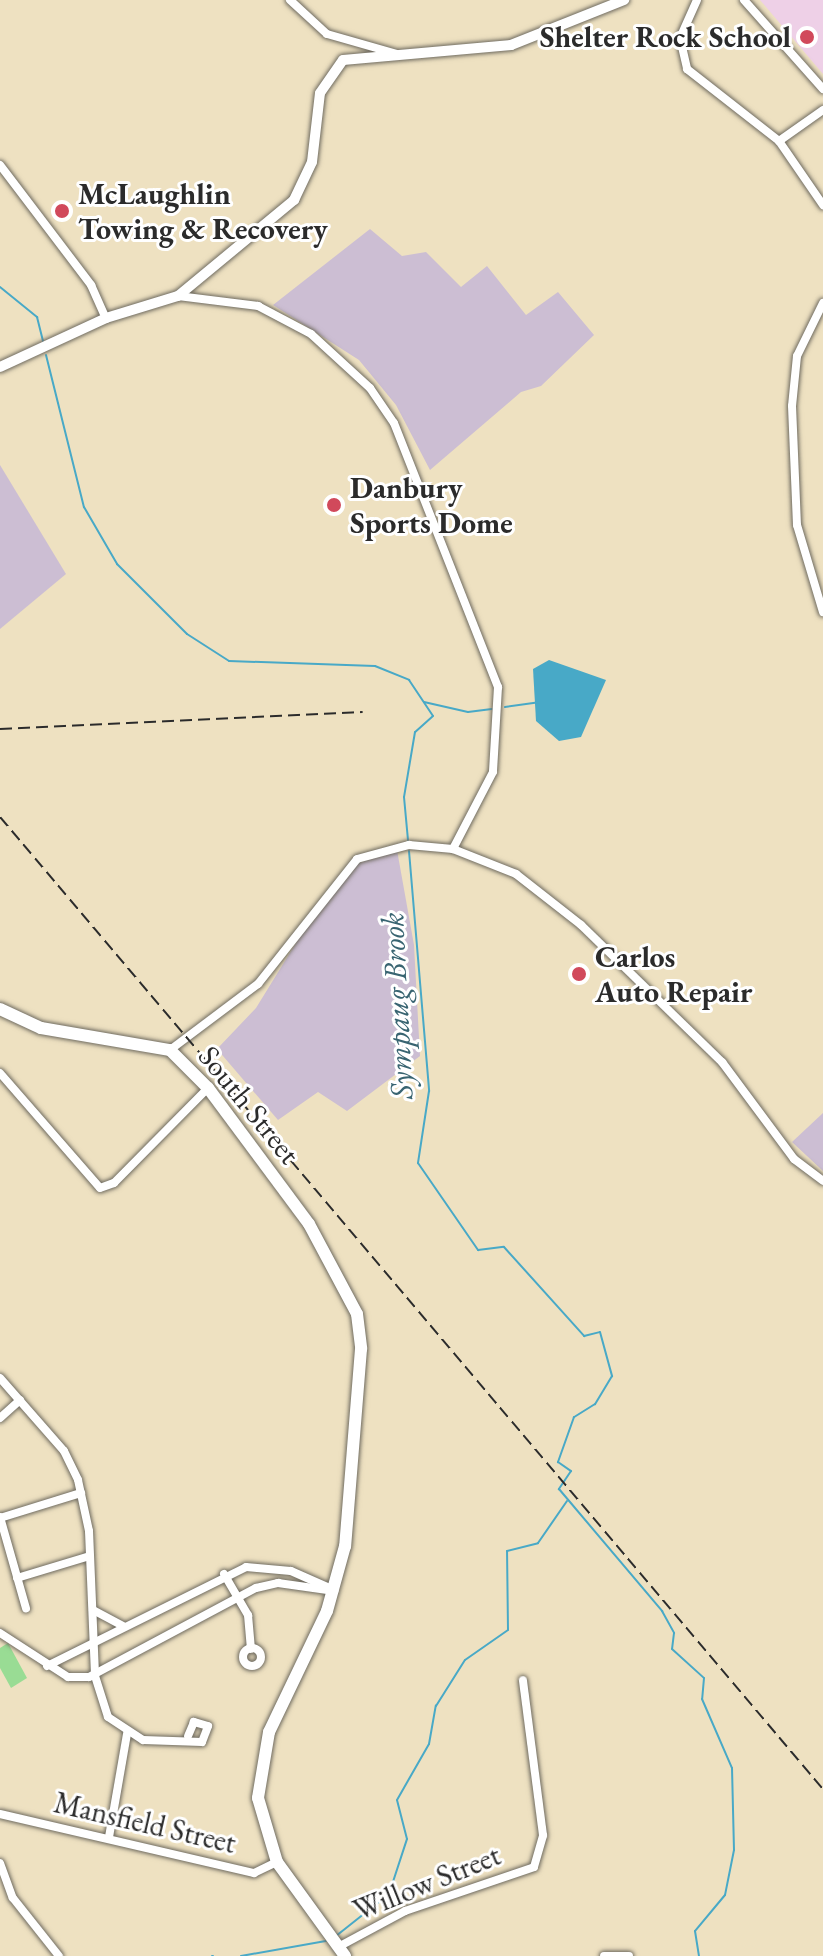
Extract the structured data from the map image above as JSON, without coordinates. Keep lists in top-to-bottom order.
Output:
{
  "streets": {
    "main road": ["South Street"],
    "street": ["Mansfield Street", "Willow Street"]
  },
  "crossings": [
    ["South Street", "Mansfield Street"],
    ["South Street", "Willow Street"]
  ],
  "water": ["Sympaug Brook"],
  "places": [
    "Shelter Rock School",
    "McLaughlin Towing & Recovery",
    "Danbury Sports Dome",
    "Carlos Auto Repair"
  ]
}
